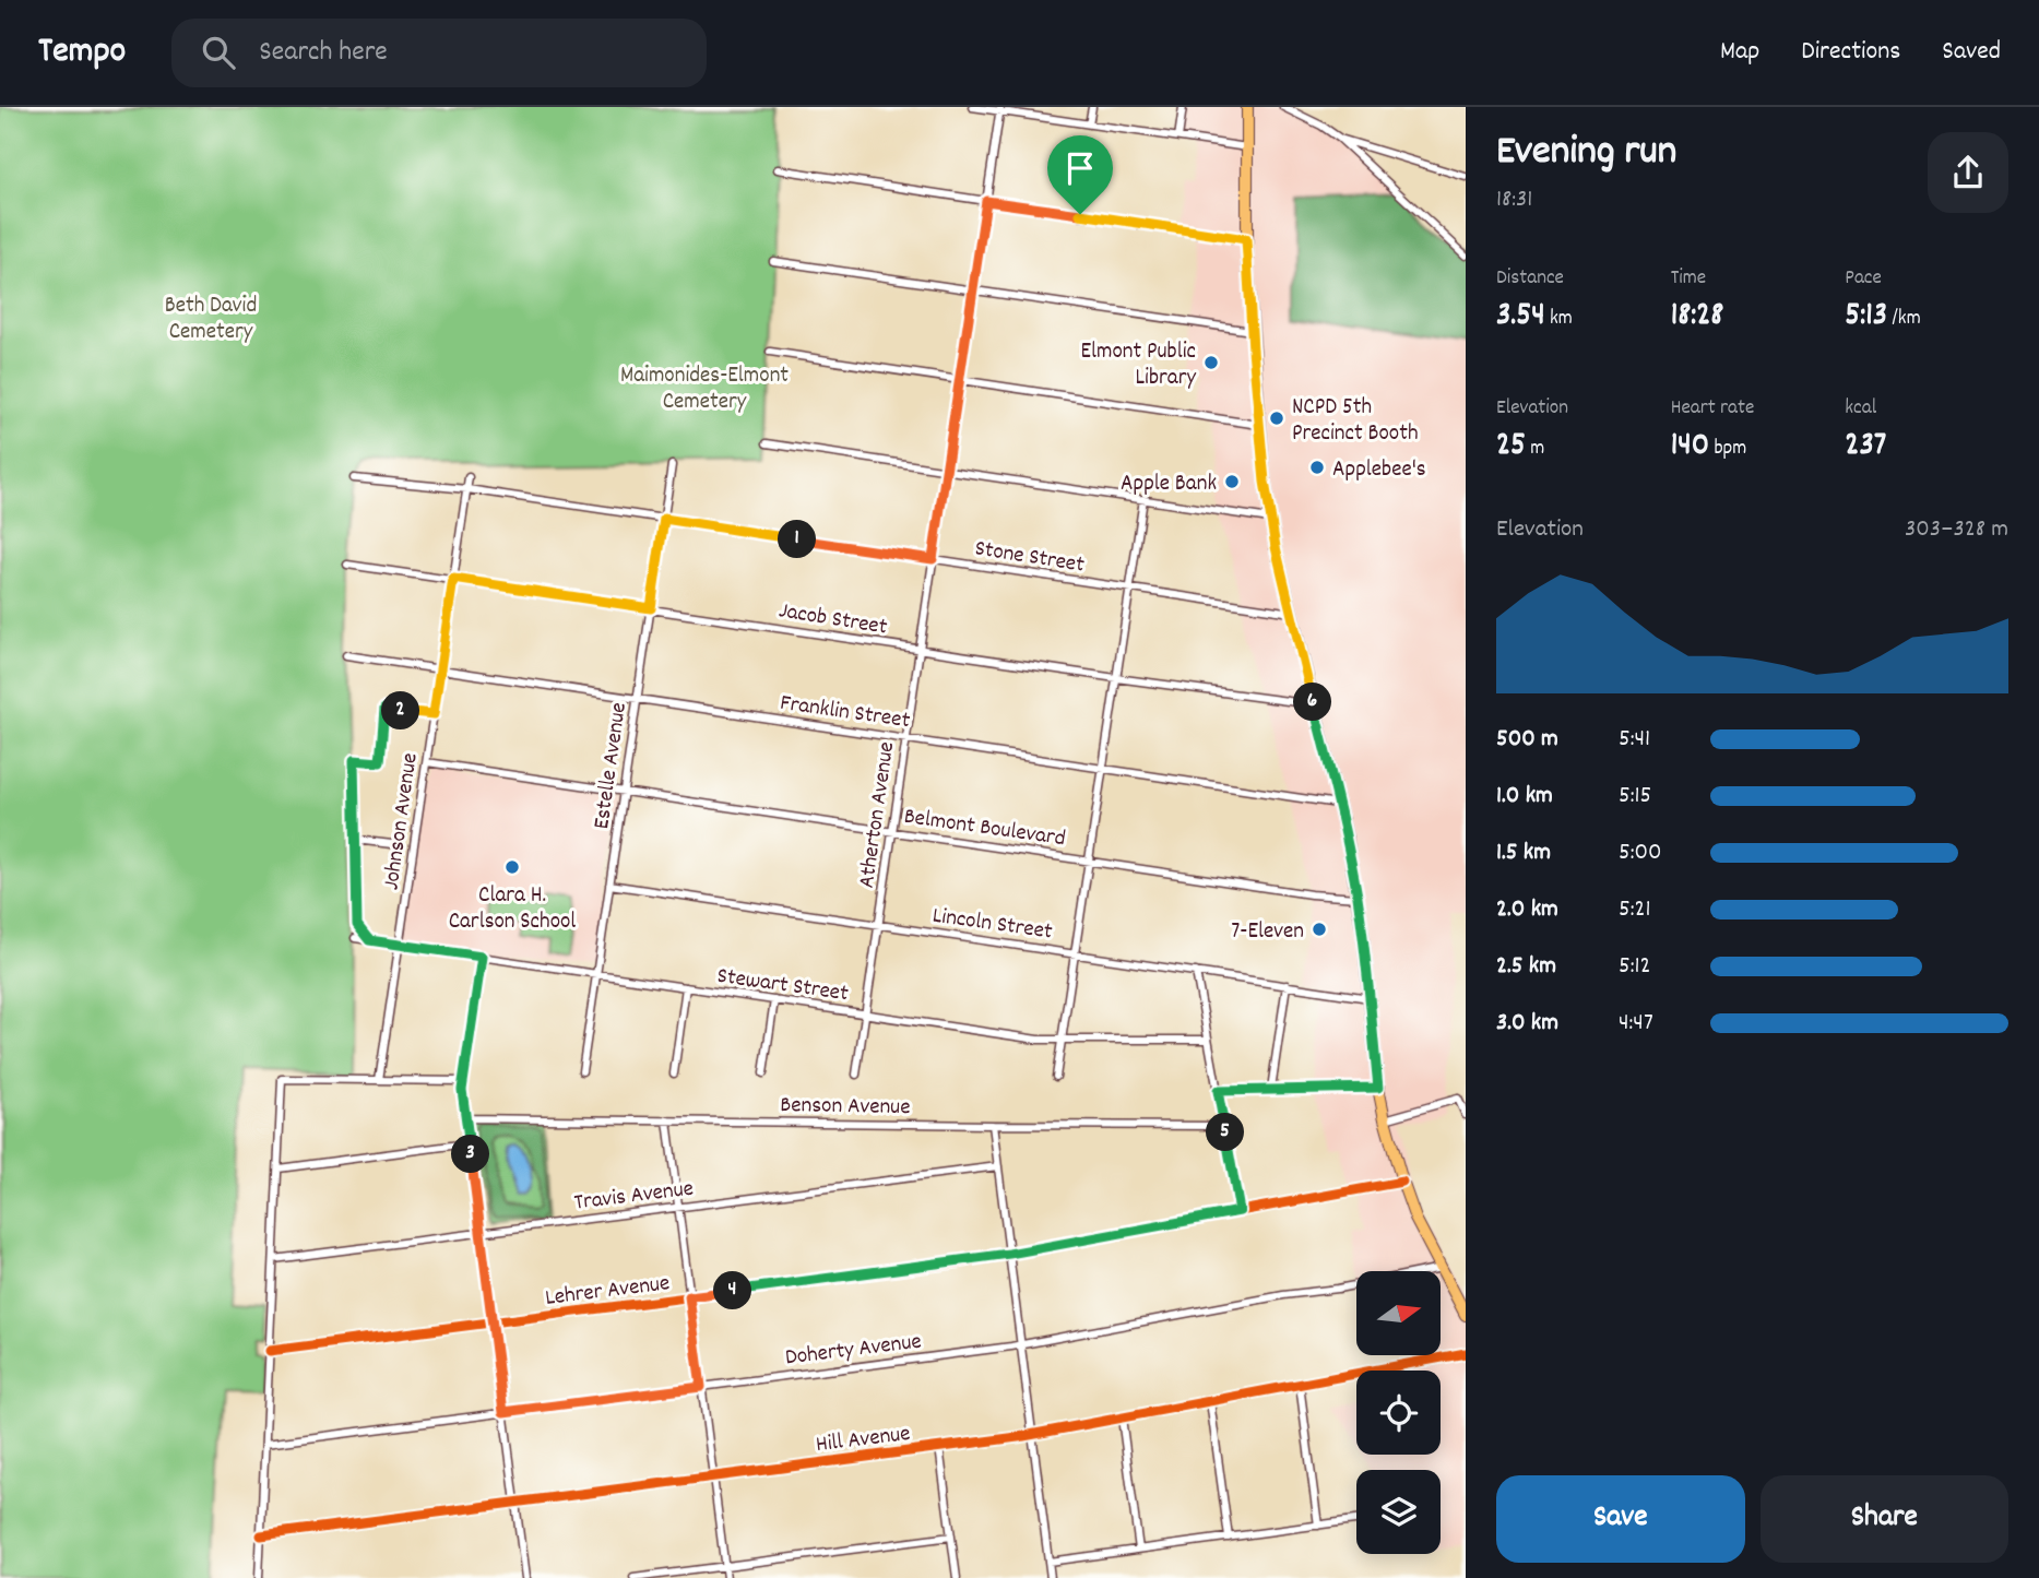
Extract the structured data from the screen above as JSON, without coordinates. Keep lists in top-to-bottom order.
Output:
{
  "streets": {
    "street": [
      "Stone Street",
      "Jacob Street",
      "Franklin Street",
      "Estelle Avenue",
      "Atherton Avenue",
      "Johnson Avenue",
      "Belmont Boulevard",
      "Lincoln Street",
      "Stewart Street",
      "Benson Avenue",
      "Travis Avenue",
      "Lehrer Avenue",
      "Doherty Avenue",
      "Hill Avenue"
    ]
  },
  "crossings": [
    ["Stone Street", "Estelle Avenue"],
    ["Stone Street", "Atherton Avenue"],
    ["Stone Street", "Johnson Avenue"],
    ["Jacob Street", "Estelle Avenue"],
    ["Jacob Street", "Atherton Avenue"],
    ["Jacob Street", "Johnson Avenue"],
    ["Franklin Street", "Estelle Avenue"],
    ["Franklin Street", "Atherton Avenue"],
    ["Franklin Street", "Johnson Avenue"],
    ["Estelle Avenue", "Belmont Boulevard"],
    ["Estelle Avenue", "Lincoln Street"],
    ["Estelle Avenue", "Stewart Street"],
    ["Atherton Avenue", "Belmont Boulevard"],
    ["Atherton Avenue", "Lincoln Street"],
    ["Atherton Avenue", "Stewart Street"],
    ["Johnson Avenue", "Belmont Boulevard"],
    ["Johnson Avenue", "Stewart Street"]
  ],
  "parks": ["Beth David Cemetery", "Maimonides-Elmont Cemetery"],
  "places": [
    "Elmont Public Library",
    "NCPD 5th Precinct Booth",
    "Applebee's",
    "Apple Bank",
    "Clara H. Carlson School",
    "7-Eleven"
  ],
  "north": "right",
  "page": {
    "header": "Tempo",
    "search": "Search here",
    "nav": ["Map", "Directions", "Saved"],
    "heading": ["Evening run", "18:31"],
    "stats": [
      ["Distance", "3.54 km"],
      ["Time", "18:28"],
      ["Pace", "5:13 /km"],
      ["Elevation", "25 m"],
      ["Heart rate", "140 bpm"],
      ["kcal", "237"]
    ],
    "chart": ["Elevation", "303–328 m"],
    "pins": [
      "1",
      "6",
      "2",
      "5",
      "3",
      "4"
    ],
    "list": [
      {
        "name": "500 m",
        "note": "5:41"
      },
      {
        "name": "1.0 km",
        "note": "5:15"
      },
      {
        "name": "1.5 km",
        "note": "5:00"
      },
      {
        "name": "2.0 km",
        "note": "5:21"
      },
      {
        "name": "2.5 km",
        "note": "5:12"
      },
      {
        "name": "3.0 km",
        "note": "4:47"
      }
    ],
    "buttons": ["Save", "Share"]
  }
}
